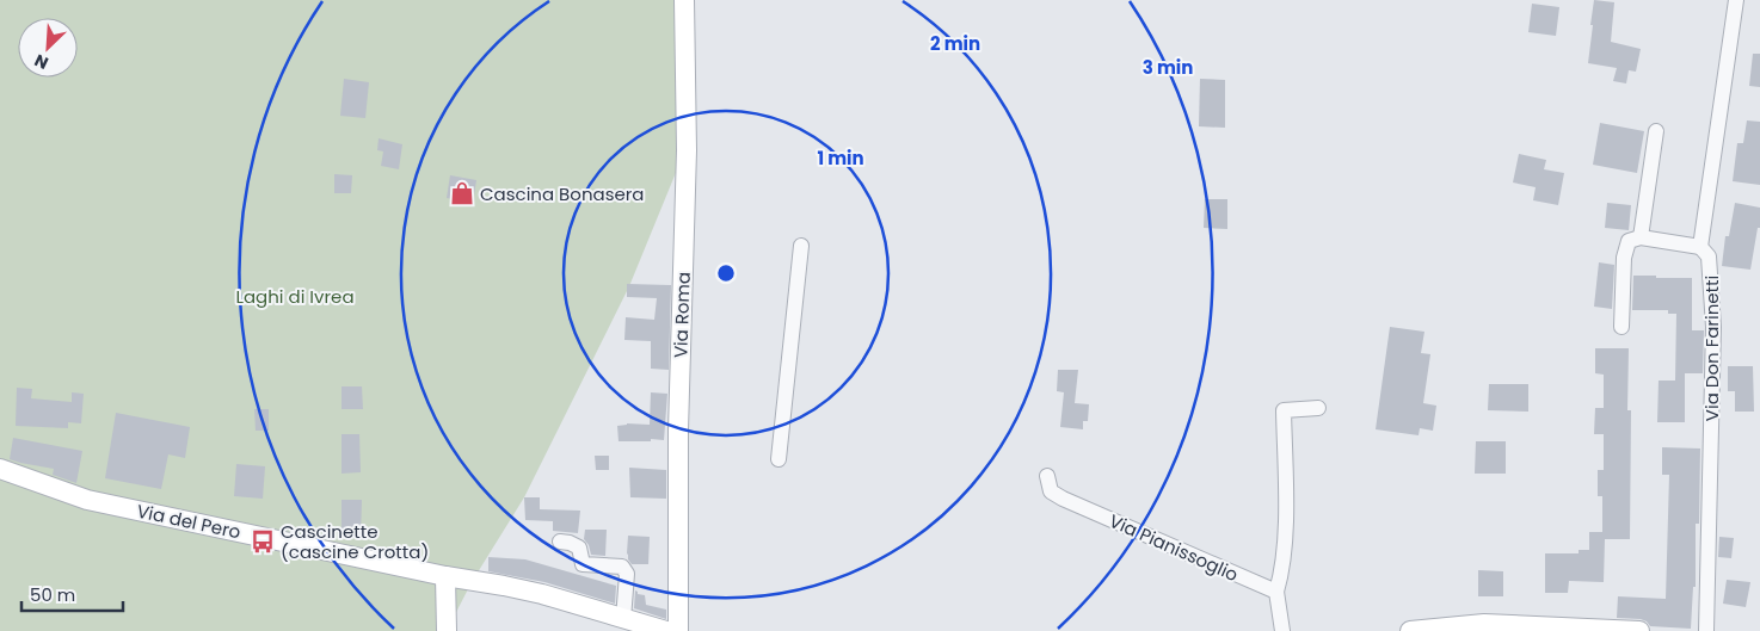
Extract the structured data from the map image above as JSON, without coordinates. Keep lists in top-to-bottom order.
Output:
{
  "streets": {
    "street": [
      "Via Roma",
      "Via Don Farinetti",
      "Via del Pero",
      "Via Pianissoglio"
    ]
  },
  "parks": ["Laghi di Ivrea"],
  "places": {
    "shop": ["Cascina Bonasera"],
    "bus stop": ["Cascinette (cascine Crotta)"]
  },
  "scale_bar": "50 m",
  "north": "bottom left",
  "rings": ["2 min", "3 min", "1 min"]
}
